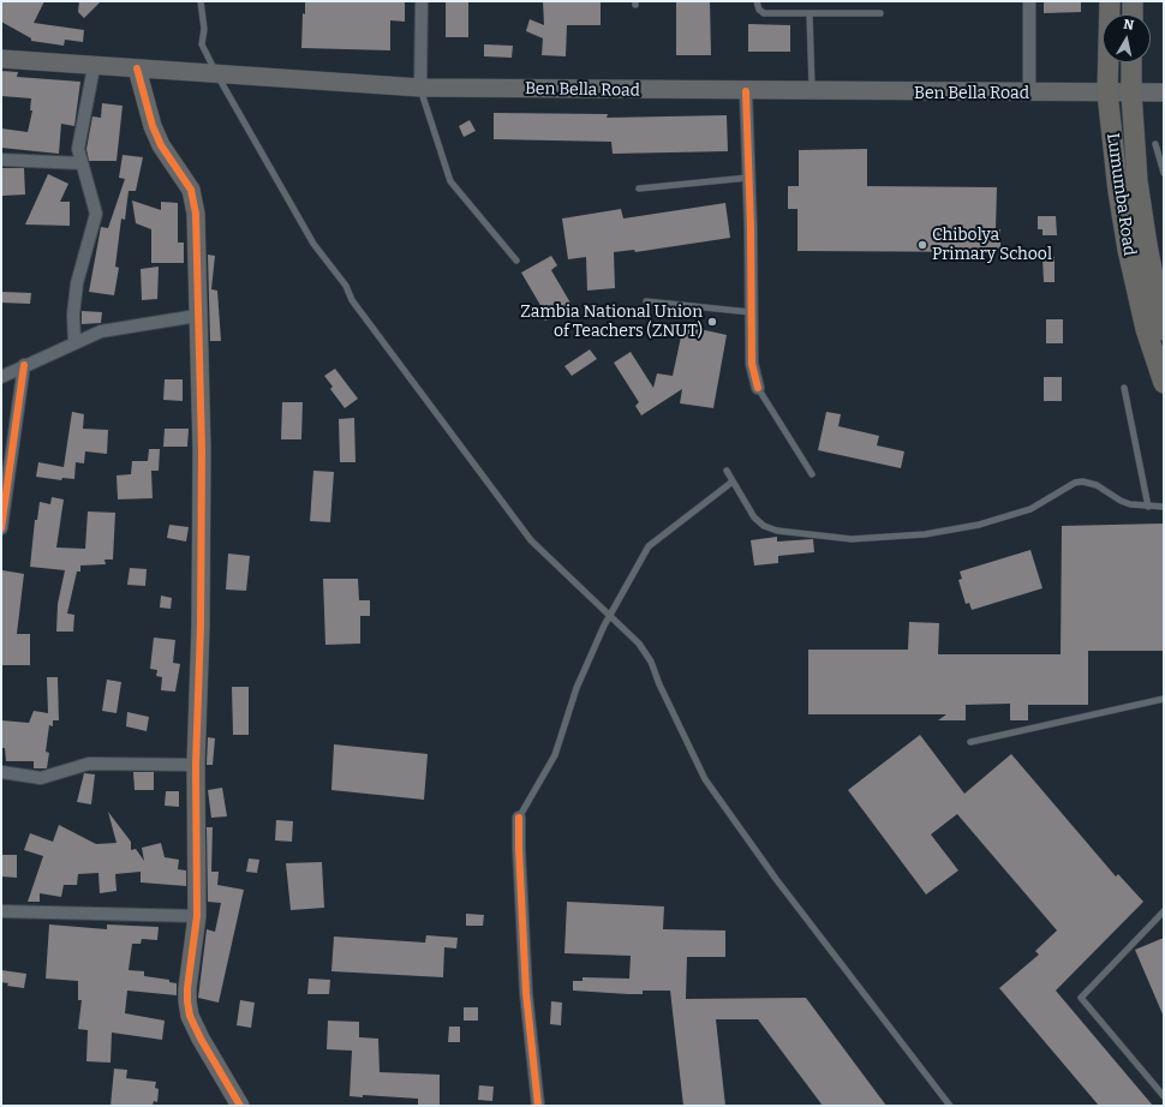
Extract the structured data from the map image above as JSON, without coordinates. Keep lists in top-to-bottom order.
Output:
{
  "streets": {
    "main road": ["Ben Bella Road", "Lumumba Road"]
  },
  "crossings": [
    ["Ben Bella Road", "Lumumba Road"]
  ],
  "places": ["Chibolya Primary School", "Zambia National Union of Teachers (ZNUT)"],
  "north": "top"
}
